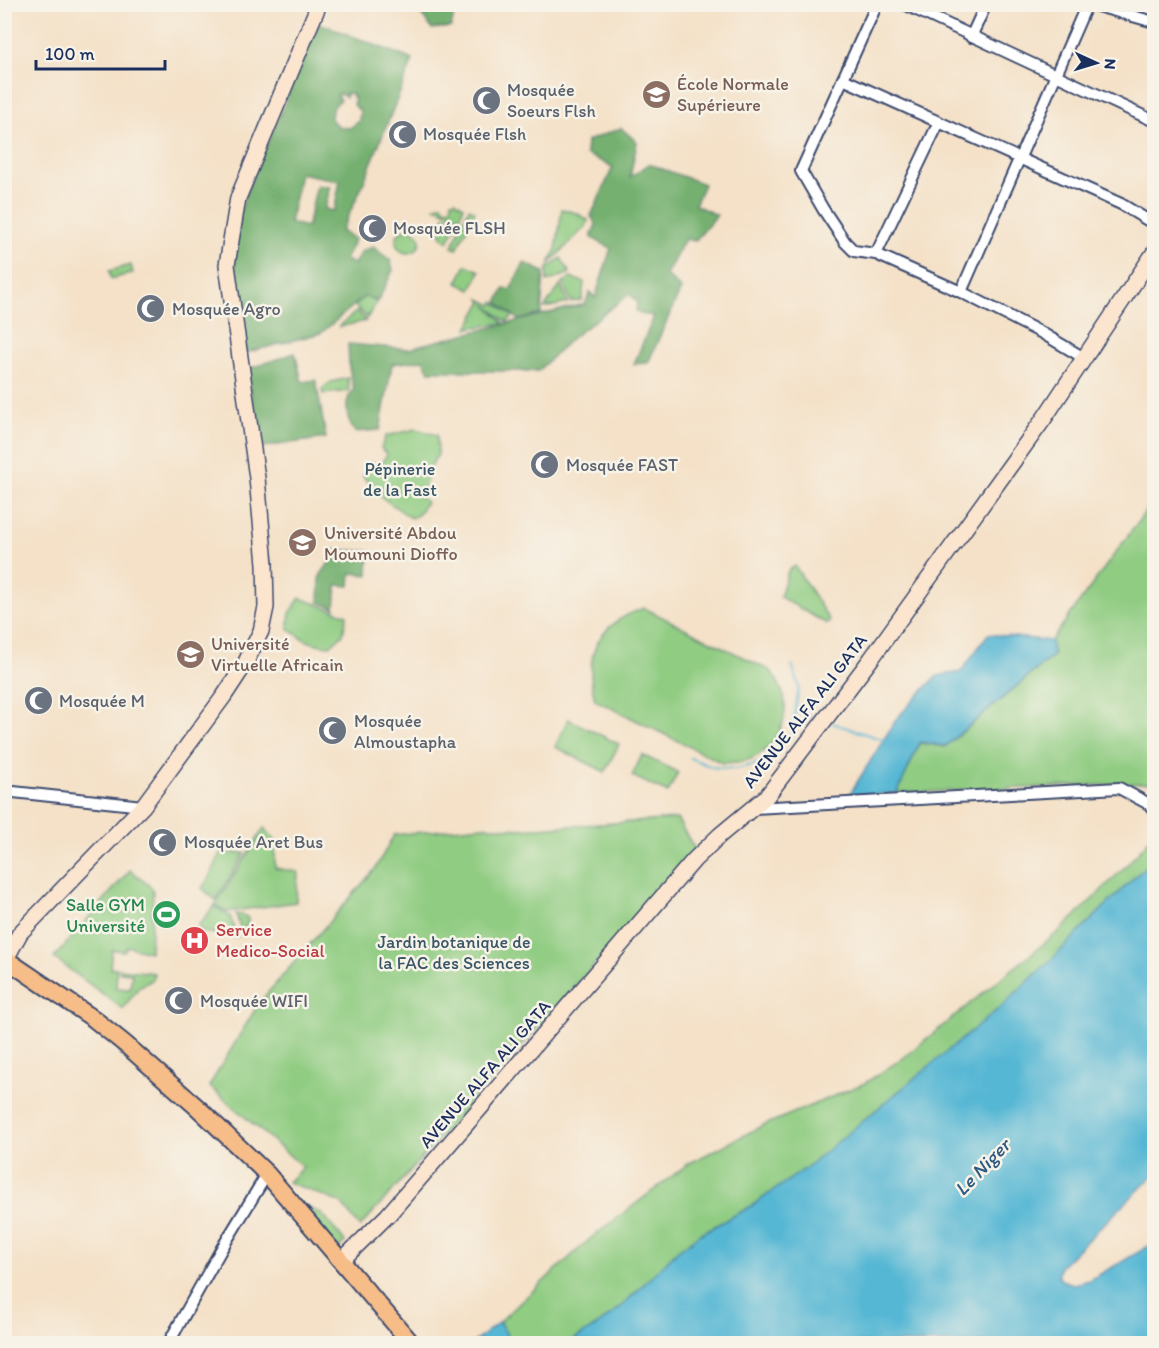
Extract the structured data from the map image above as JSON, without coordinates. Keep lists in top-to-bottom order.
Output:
{
  "streets": {
    "street": ["AVENUE ALFA ALI GATA"]
  },
  "water": ["Le Niger"],
  "parks": ["Pépinerie de la Fast", "Jardin botanique de la FAC des Sciences"],
  "places": {
    "school or university": ["École Normale Supérieure", "Université Abdou Moumouni Dioffo", "Université Virtuelle Africain"],
    "mosque": [
      "Mosquée Soeurs Flsh",
      "Mosquée Flsh",
      "Mosquée FLSH",
      "Mosquée Agro",
      "Mosquée FAST",
      "Mosquée M",
      "Mosquée Almoustapha",
      "Mosquée Aret Bus",
      "Mosquée WIFI"
    ],
    "sports": ["Salle GYM Université"],
    "hospital": ["Service Medico-Social"]
  },
  "scale_bar": "100 m",
  "north": "right"
}
